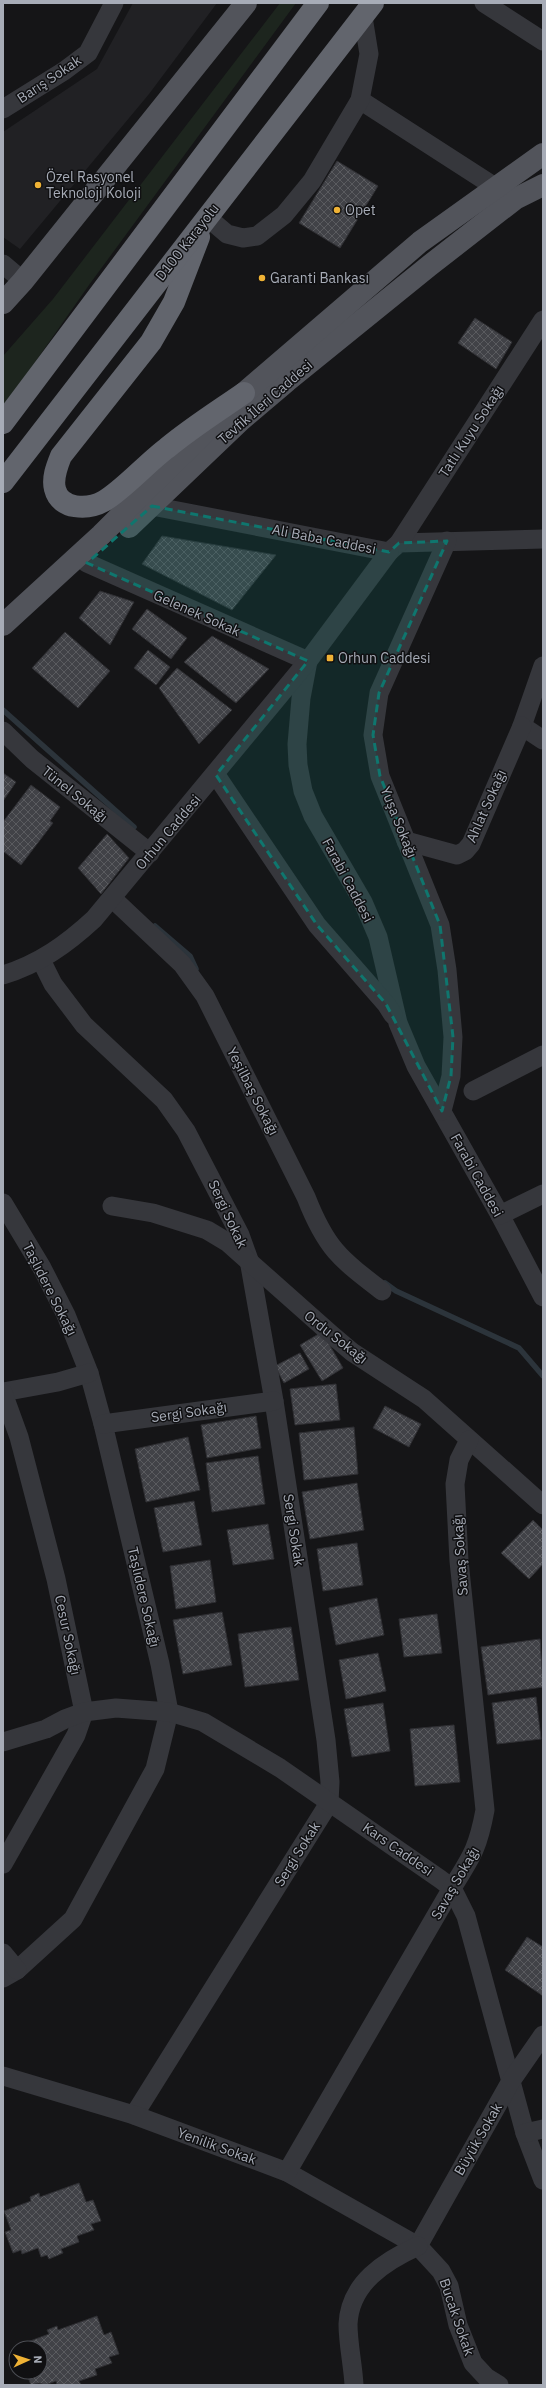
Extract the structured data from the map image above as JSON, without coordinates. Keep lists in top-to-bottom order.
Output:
{
  "streets": {
    "highway": ["D100 Karayolu"],
    "main road": ["Tevfik İleri Caddesi"],
    "street": [
      "Barış Sokak",
      "Tatlı Kuyu Sokağı",
      "Ali Baba Caddesi",
      "Gelenek Sokak",
      "Tünel Sokağı",
      "Ahlat Sokağı",
      "Yuşa Sokağı",
      "Orhun Caddesi",
      "Farabi Caddesi",
      "Yeşilbaş Sokağı",
      "Sergi Sokak",
      "Taşlıdere Sokağı",
      "Ordu Sokağı",
      "Sergi Sokağı",
      "Savaş Sokağı",
      "Cesur Sokağı",
      "Kars Caddesi",
      "Büyük Sokak",
      "Yenilik Sokak",
      "Bucak Sokak"
    ]
  },
  "crossings": [
    ["Tevfik İleri Caddesi", "Ali Baba Caddesi"],
    ["Tevfik İleri Caddesi", "Gelenek Sokak"],
    ["Tatlı Kuyu Sokağı", "Ali Baba Caddesi"],
    ["Tatlı Kuyu Sokağı", "Farabi Caddesi"],
    ["Ali Baba Caddesi", "Yuşa Sokağı"],
    ["Ali Baba Caddesi", "Farabi Caddesi"],
    ["Gelenek Sokak", "Orhun Caddesi"],
    ["Gelenek Sokak", "Farabi Caddesi"],
    ["Tünel Sokağı", "Orhun Caddesi"],
    ["Ahlat Sokağı", "Yuşa Sokağı"],
    ["Yuşa Sokağı", "Farabi Caddesi"],
    ["Orhun Caddesi", "Farabi Caddesi"],
    ["Orhun Caddesi", "Yeşilbaş Sokağı"],
    ["Orhun Caddesi", "Sergi Sokak"],
    ["Sergi Sokak", "Ordu Sokağı"],
    ["Sergi Sokak", "Sergi Sokağı"],
    ["Sergi Sokak", "Kars Caddesi"],
    ["Sergi Sokak", "Yenilik Sokak"],
    ["Taşlıdere Sokağı", "Sergi Sokağı"],
    ["Taşlıdere Sokağı", "Kars Caddesi"],
    ["Ordu Sokağı", "Savaş Sokağı"],
    ["Savaş Sokağı", "Kars Caddesi"],
    ["Savaş Sokağı", "Yenilik Sokak"],
    ["Cesur Sokağı", "Kars Caddesi"],
    ["Kars Caddesi", "Büyük Sokak"],
    ["Büyük Sokak", "Yenilik Sokak"],
    ["Büyük Sokak", "Bucak Sokak"],
    ["Yenilik Sokak", "Bucak Sokak"]
  ],
  "places": {
    "other": ["Özel Rasyonel Teknoloji Koloji", "Opet", "Garanti Bankası"],
    "transit": ["Orhun Caddesi̇"]
  },
  "north": "right"
}
